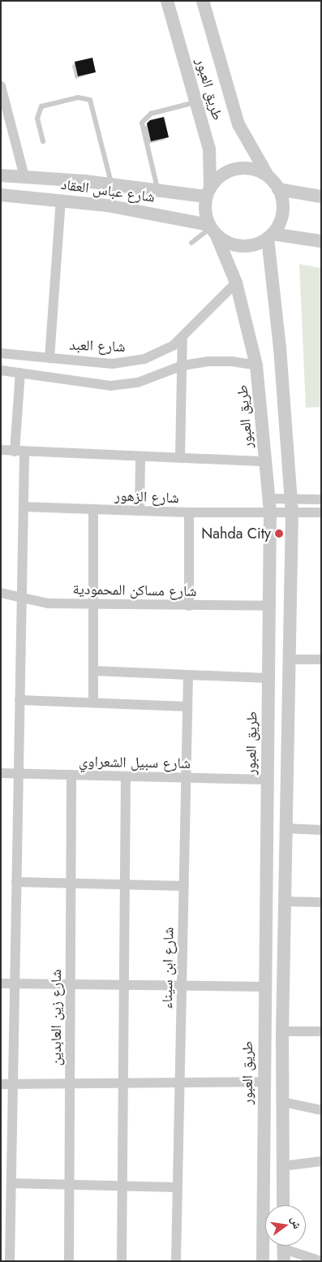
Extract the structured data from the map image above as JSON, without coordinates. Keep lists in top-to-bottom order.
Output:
{
  "streets": {
    "street": [
      "طريق العبور",
      "شارع عباس العقاد",
      "شارع العبد",
      "شارع الزهور",
      "شارع مساكن المحمودية",
      "شارع سبيل الشعراوي",
      "شارع ابن سيناء",
      "شارع زين العابدين"
    ]
  },
  "crossings": [
    ["طريق العبور", "شارع عباس العقاد"],
    ["طريق العبور", "شارع العبد"],
    ["طريق العبور", "شارع الزهور"],
    ["طريق العبور", "شارع مساكن المحمودية"],
    ["طريق العبور", "شارع سبيل الشعراوي"],
    ["شارع سبيل الشعراوي", "شارع ابن سيناء"],
    ["شارع سبيل الشعراوي", "شارع زين العابدين"]
  ],
  "places": ["Nahda City"],
  "north": "right"
}
